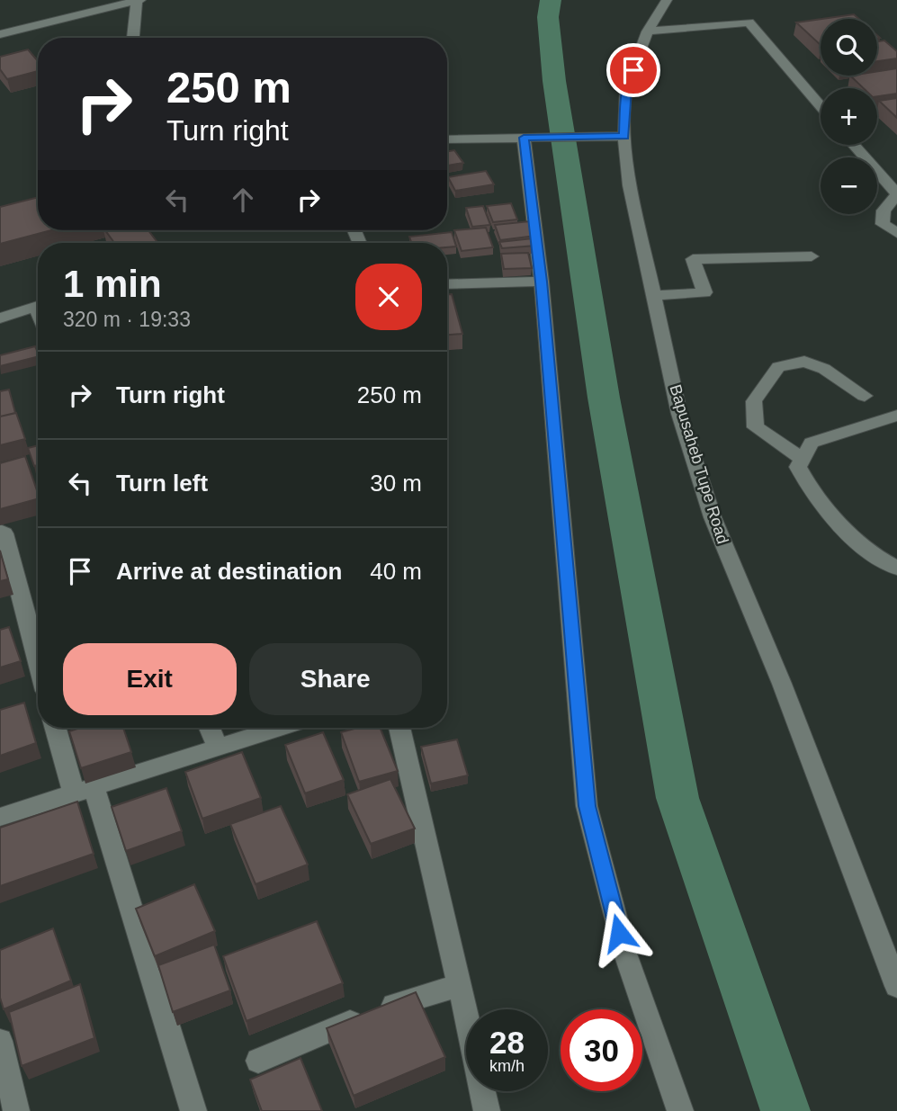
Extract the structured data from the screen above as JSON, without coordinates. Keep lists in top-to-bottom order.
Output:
{
  "streets": {
    "street": ["Bapusaheb Tupe Road"]
  },
  "page": {
    "map_buttons": ["+", "−"],
    "turn": ["250 m", "Turn right"],
    "heading": ["1 min", "320 m · 19:33"],
    "list": [
      {
        "name": "Turn right",
        "value": "250 m"
      },
      {
        "name": "Turn left",
        "value": "30 m"
      },
      {
        "name": "Arrive at destination",
        "value": "40 m"
      }
    ],
    "buttons": ["Exit", "Share"],
    "speed": "28 km/h",
    "limit": "30"
  }
}
